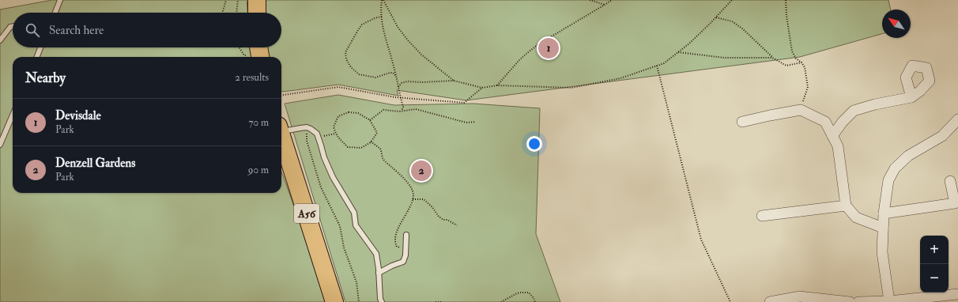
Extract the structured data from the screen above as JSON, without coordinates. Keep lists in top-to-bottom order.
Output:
{
  "streets": {
    "highway": ["A56"]
  },
  "north": "top left",
  "page": {
    "search": "Search here",
    "pins": ["1", "2"],
    "heading": ["Nearby", "2 results"],
    "list": [
      {
        "mark": "1",
        "name": "Devisdale",
        "note": "Park",
        "value": "70 m"
      },
      {
        "mark": "2",
        "name": "Denzell Gardens",
        "note": "Park",
        "value": "90 m"
      }
    ],
    "map_buttons": ["+", "−"]
  }
}
